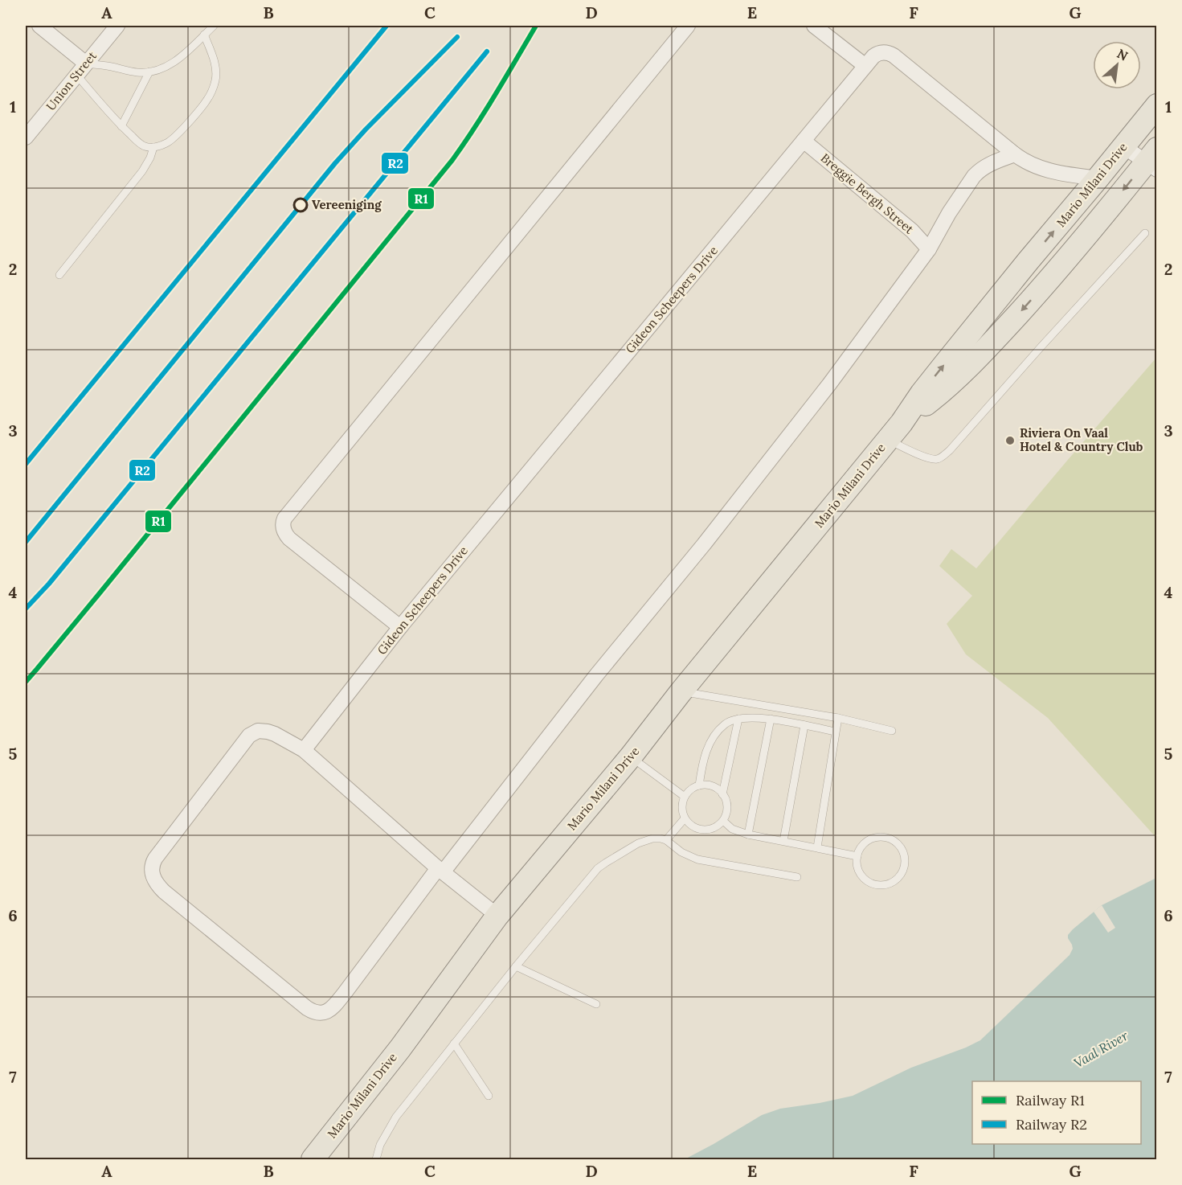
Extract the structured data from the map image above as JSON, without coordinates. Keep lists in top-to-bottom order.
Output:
{
  "streets": {
    "main road": ["Mario Milani Drive"],
    "street": ["Union Street", "Breggie Bergh Street", "Gideon Scheepers Drive"]
  },
  "crossings": [
    ["Mario Milani Drive", "Gideon Scheepers Drive"],
    ["Breggie Bergh Street", "Gideon Scheepers Drive"]
  ],
  "water": ["Vaal River"],
  "places": ["Vereeniging", "Riviera On Vaal Hotel & Country Club"],
  "lines": ["rail line R1", "rail line R2"],
  "legend": ["Railway R1", "Railway R2"],
  "north": "top right",
  "grid": {
    "columns": [
      "A",
      "B",
      "C",
      "D",
      "E",
      "F",
      "G"
    ],
    "rows": [
      "1",
      "2",
      "3",
      "4",
      "5",
      "6",
      "7"
    ]
  }
}
